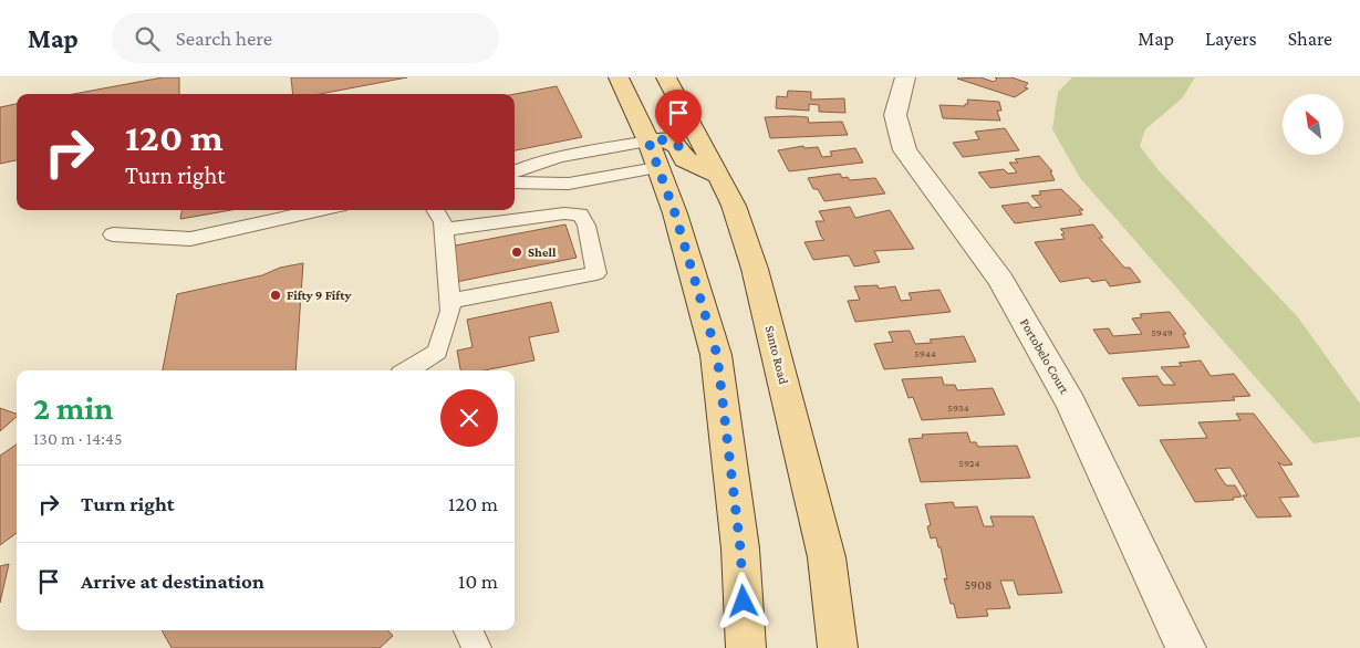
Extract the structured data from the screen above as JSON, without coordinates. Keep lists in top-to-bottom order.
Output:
{
  "streets": {
    "main road": ["Santo Road"],
    "street": ["Portobelo Court"]
  },
  "places": ["Shell", "Fifty 9 Fifty"],
  "house_numbers": [
    "5949",
    "5944",
    "5934",
    "5924",
    "5908"
  ],
  "north": "top left",
  "page": {
    "header": "Map",
    "search": "Search here",
    "nav": ["Map", "Layers", "Share"],
    "turn": ["120 m", "Turn right"],
    "heading": ["2 min", "130 m · 14:45"],
    "list": [
      {
        "name": "Turn right",
        "value": "120 m"
      },
      {
        "name": "Arrive at destination",
        "value": "10 m"
      }
    ]
  }
}
